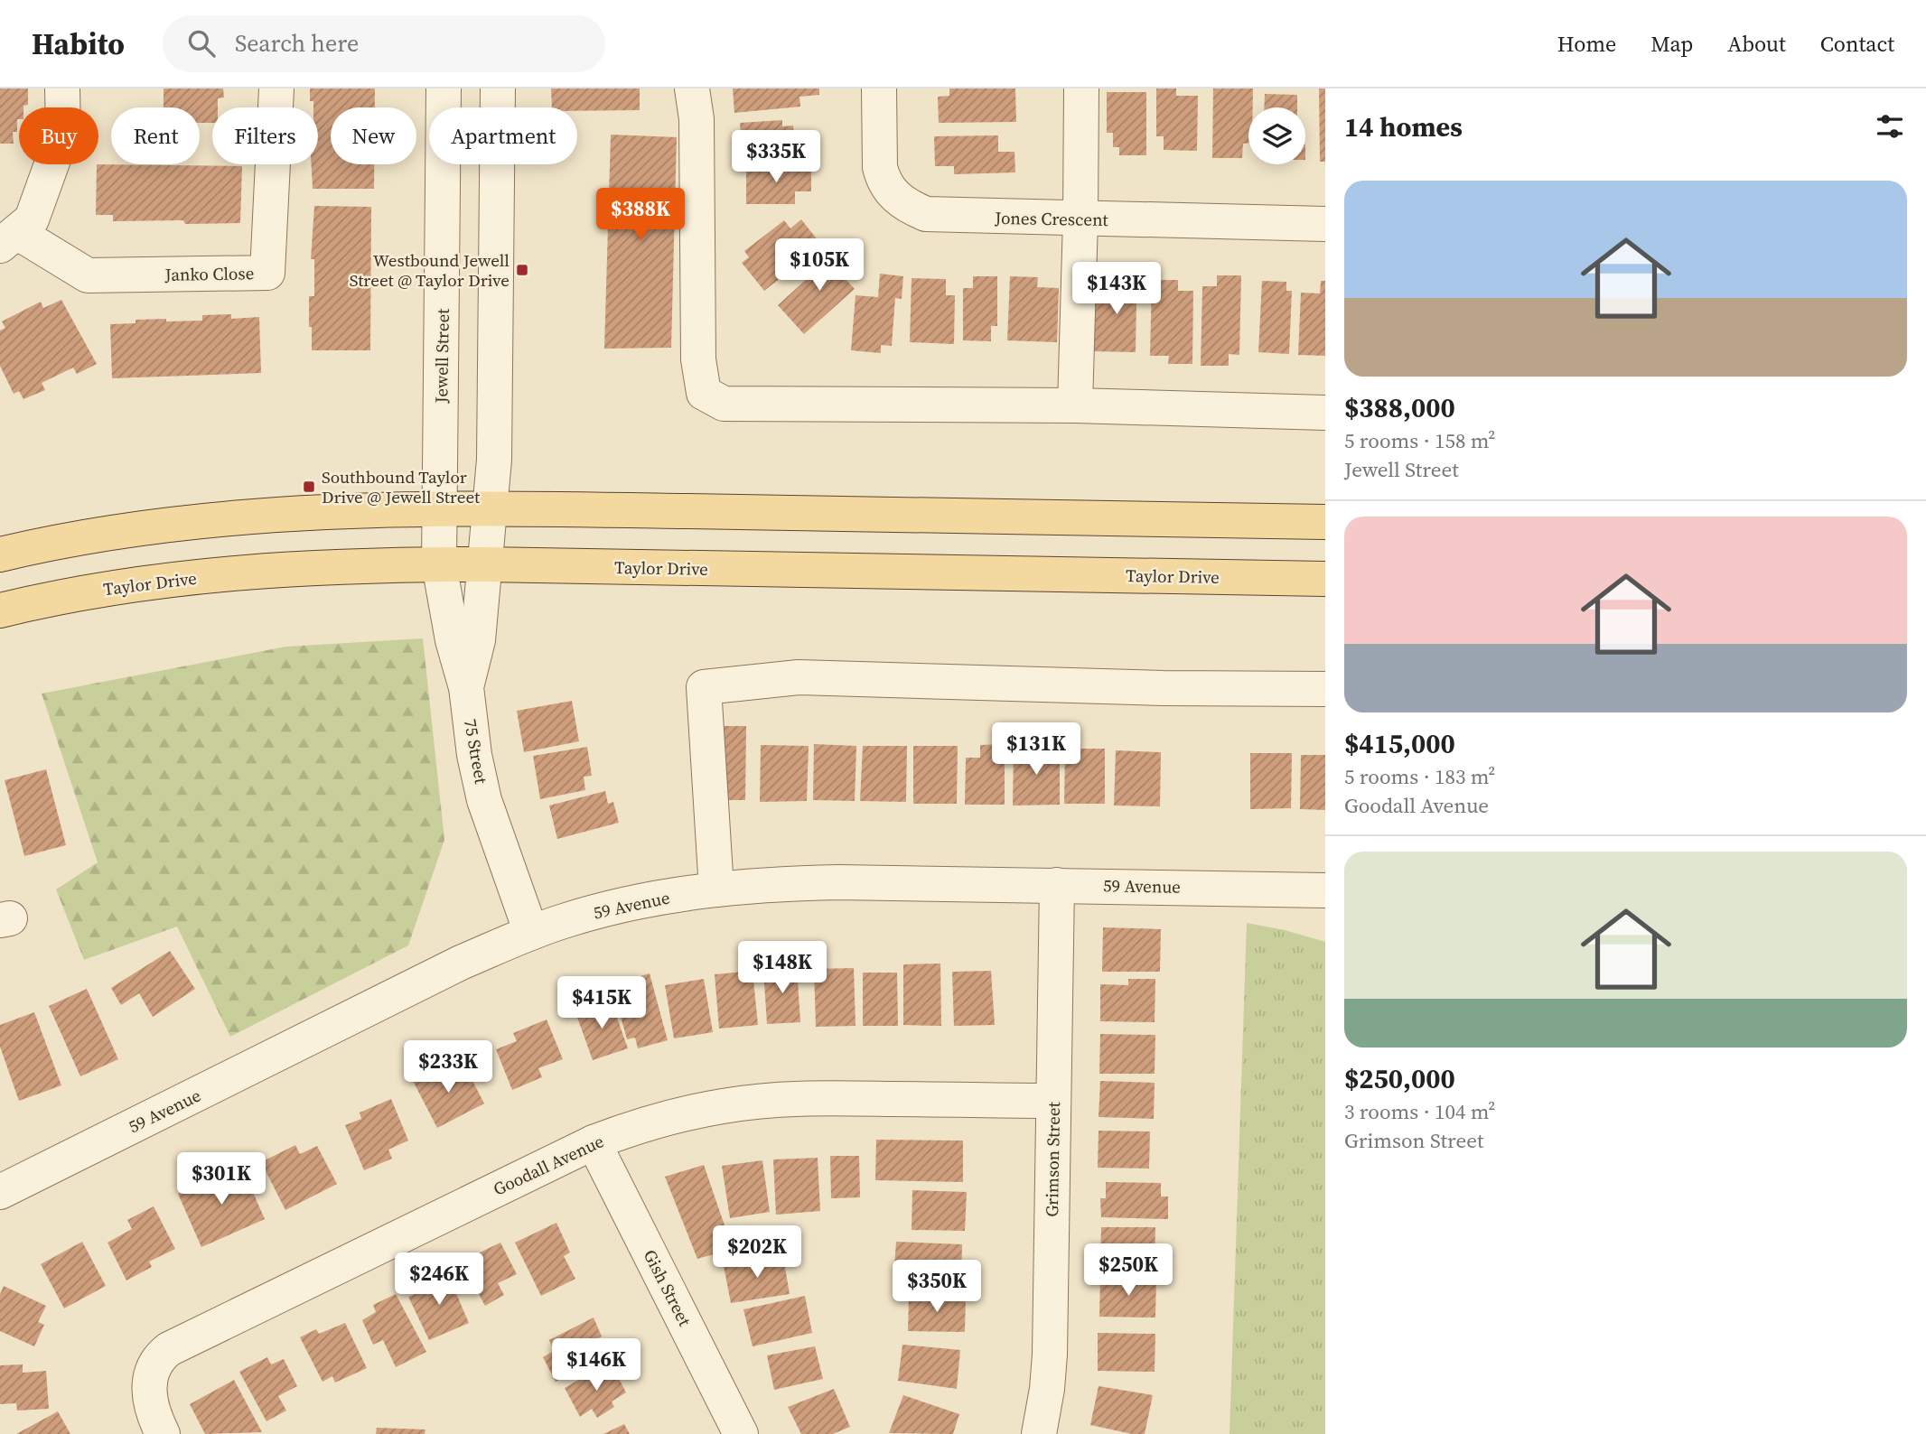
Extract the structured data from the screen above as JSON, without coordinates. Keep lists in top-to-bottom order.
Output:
{
  "streets": {
    "main road": ["Taylor Drive"],
    "street": [
      "Jones Crescent",
      "Janko Close",
      "Jewell Street",
      "75 Street",
      "59 Avenue",
      "Grimson Street",
      "Goodall Avenue",
      "Gish Street"
    ]
  },
  "crossings": [
    ["Jewell Street", "Taylor Drive"],
    ["Jewell Street", "75 Street"],
    ["Taylor Drive", "75 Street"],
    ["75 Street", "59 Avenue"],
    ["59 Avenue", "Grimson Street"],
    ["Grimson Street", "Goodall Avenue"],
    ["Goodall Avenue", "Gish Street"]
  ],
  "places": {
    "transit": ["Westbound Jewell Street @ Taylor Drive", "Southbound Taylor Drive @ Jewell Street"]
  },
  "page": {
    "header": "Habito",
    "search": "Search here",
    "nav": [
      "Home",
      "Map",
      "About",
      "Contact"
    ],
    "heading": "14 homes",
    "chip": [
      "Buy",
      "Rent",
      "Filters",
      "New",
      "Apartment"
    ],
    "price": [
      "$335K",
      "$388K",
      "$105K",
      "$143K",
      "$131K",
      "$148K",
      "$415K",
      "$233K",
      "$301K",
      "$202K",
      "$250K",
      "$246K",
      "$350K",
      "$146K"
    ],
    "list": [
      {
        "name": "$388,000",
        "note": "5 rooms · 158 m² · Jewell Street"
      },
      {
        "name": "$415,000",
        "note": "5 rooms · 183 m² · Goodall Avenue"
      },
      {
        "name": "$250,000",
        "note": "3 rooms · 104 m² · Grimson Street"
      }
    ]
  }
}
